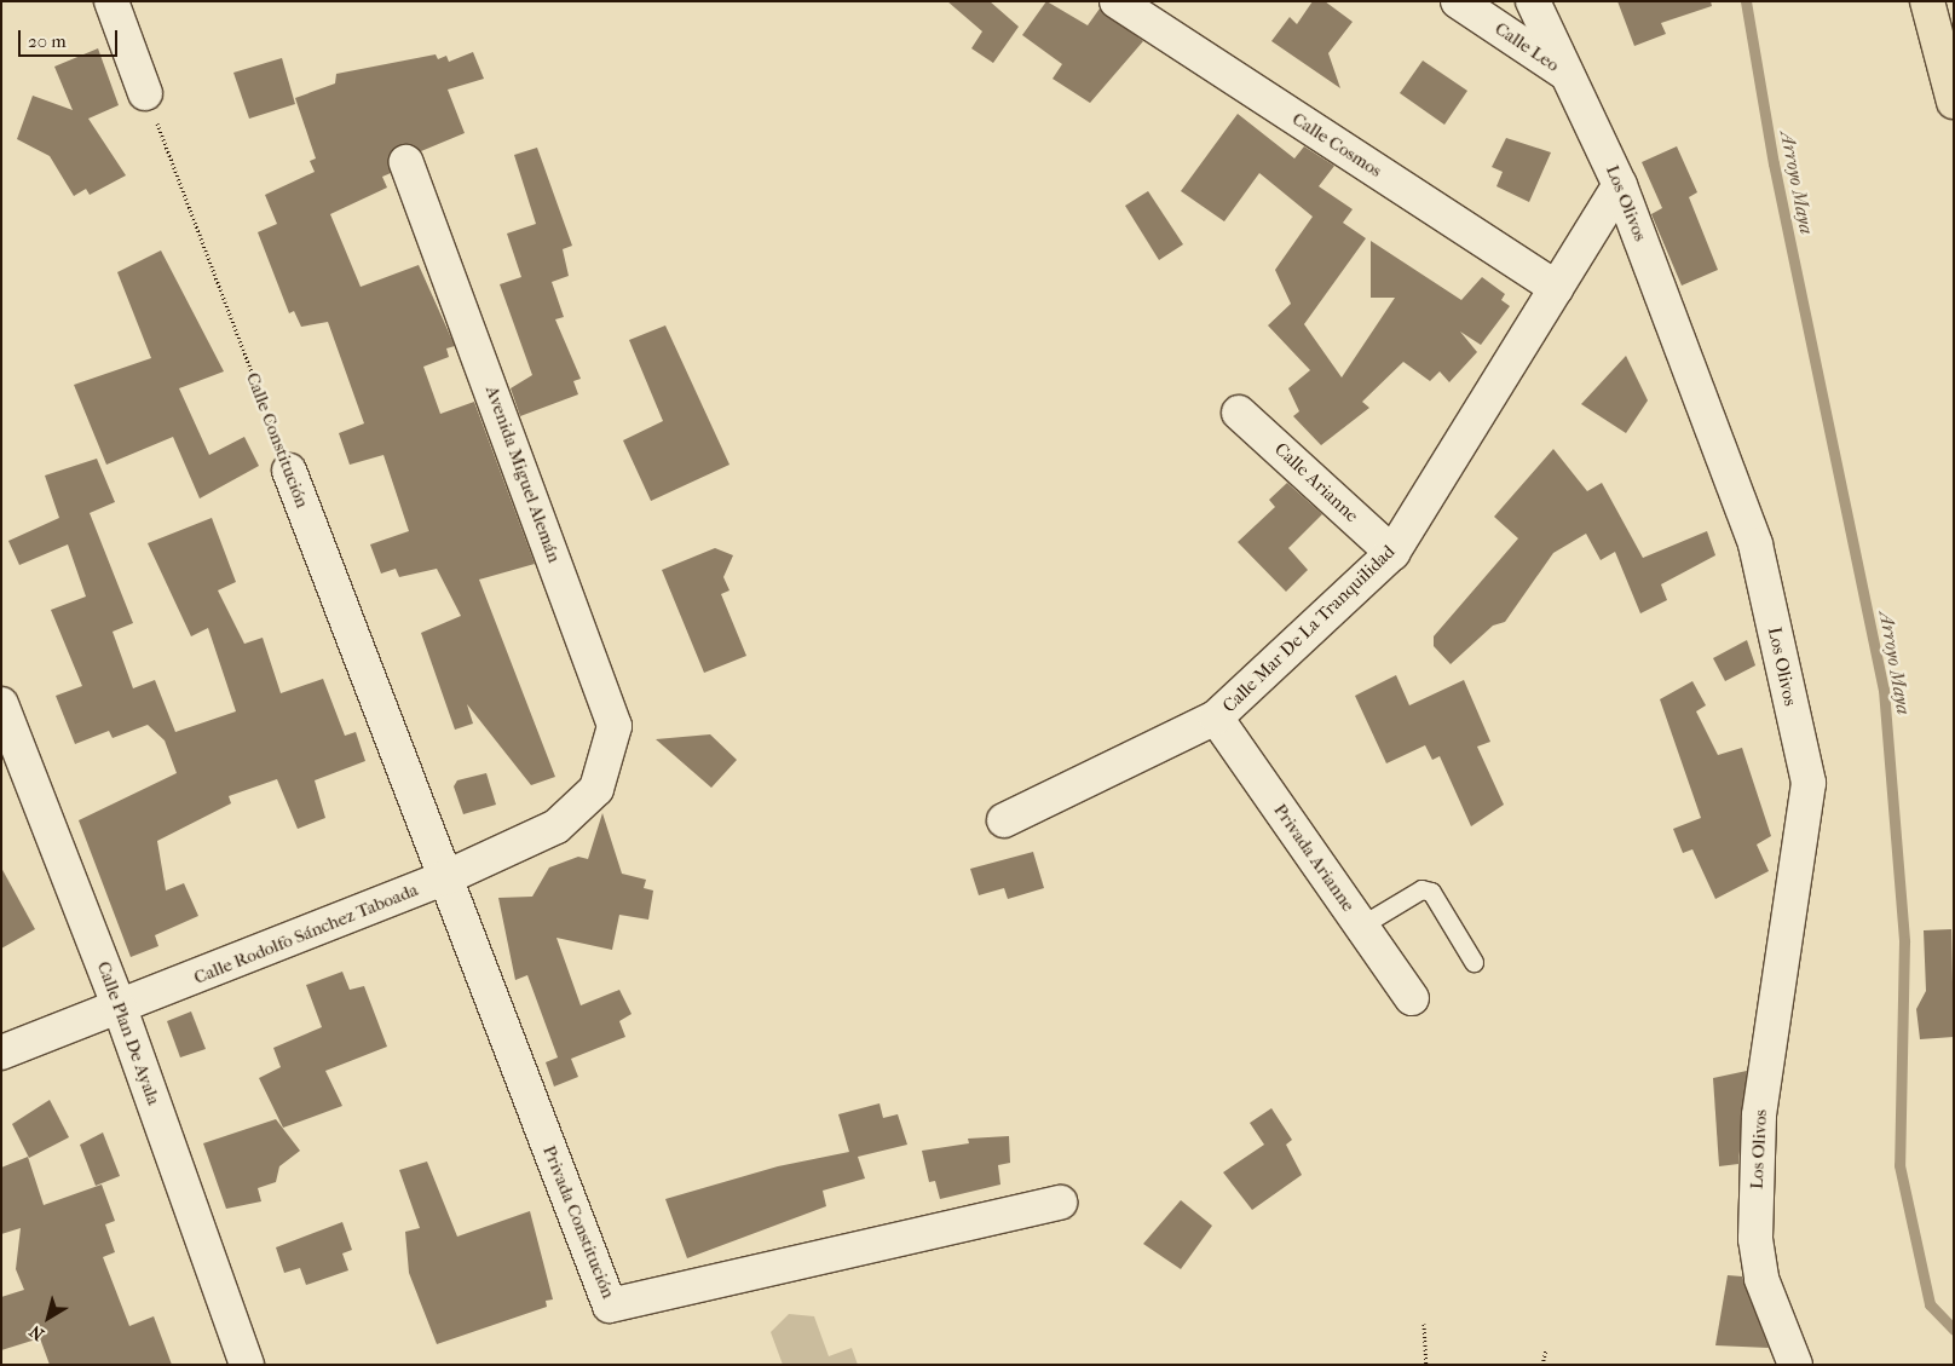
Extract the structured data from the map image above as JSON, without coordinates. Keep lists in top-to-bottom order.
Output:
{
  "streets": {
    "street": [
      "Calle Leo",
      "Calle Cosmos",
      "Los Olivos",
      "Calle Constitución",
      "Avenida Miguel Alemán",
      "Calle Arianne",
      "Calle Mar De La Tranquilidad",
      "Privada Arianne",
      "Calle Rodolfo Sánchez Taboada",
      "Calle Plan De Ayala",
      "Privada Constitución"
    ]
  },
  "crossings": [
    ["Calle Leo", "Los Olivos"],
    ["Calle Cosmos", "Calle Mar De La Tranquilidad"],
    ["Los Olivos", "Calle Mar De La Tranquilidad"],
    ["Calle Constitución", "Calle Rodolfo Sánchez Taboada"],
    ["Calle Constitución", "Privada Constitución"],
    ["Avenida Miguel Alemán", "Calle Rodolfo Sánchez Taboada"],
    ["Calle Arianne", "Calle Mar De La Tranquilidad"],
    ["Calle Mar De La Tranquilidad", "Privada Arianne"],
    ["Calle Rodolfo Sánchez Taboada", "Calle Plan De Ayala"],
    ["Calle Rodolfo Sánchez Taboada", "Privada Constitución"]
  ],
  "water": ["Arroyo Maya"],
  "scale_bar": "20 m",
  "north": "bottom left"
}
